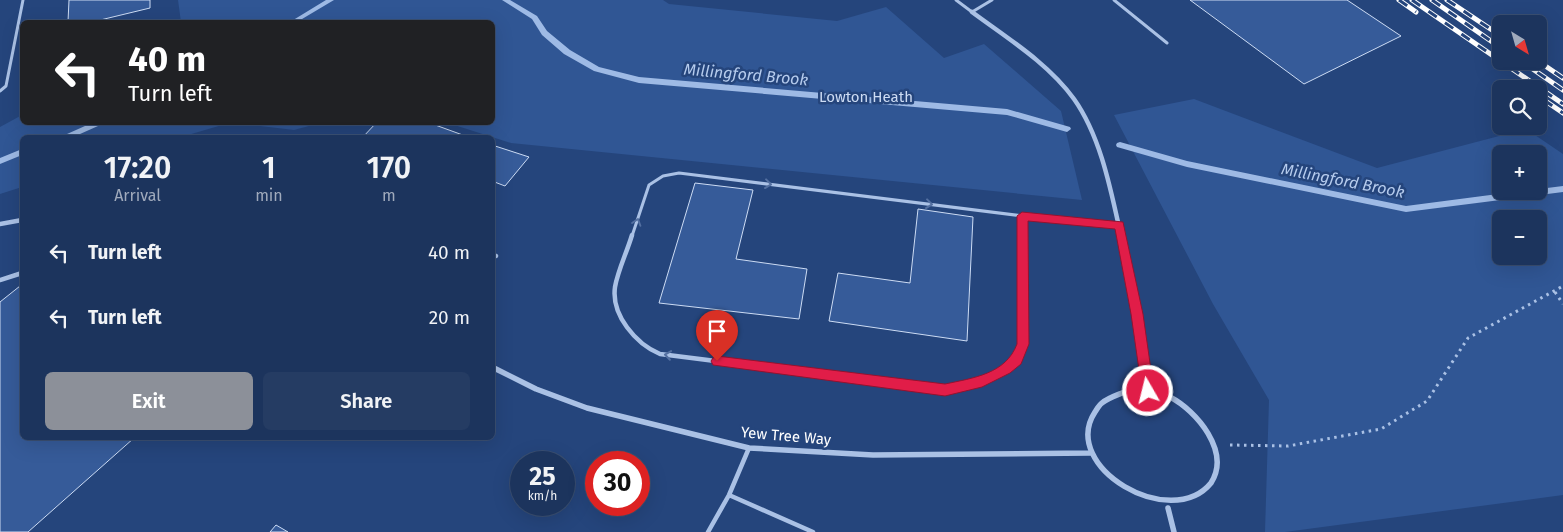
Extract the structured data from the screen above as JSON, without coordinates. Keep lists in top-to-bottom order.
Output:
{
  "streets": {
    "street": ["Yew Tree Way"]
  },
  "water": ["Millingford Brook"],
  "parks": ["Lowton Heath"],
  "north": "bottom right",
  "page": {
    "map_buttons": ["+", "−"],
    "turn": ["40 m", "Turn left"],
    "eta": [
      "17:20",
      "Arrival",
      "1",
      "min",
      "170",
      "m"
    ],
    "list": [
      {
        "name": "Turn left",
        "value": "40 m"
      },
      {
        "name": "Turn left",
        "value": "20 m"
      }
    ],
    "buttons": ["Exit", "Share"],
    "speed": "25 km/h",
    "limit": "30"
  }
}
